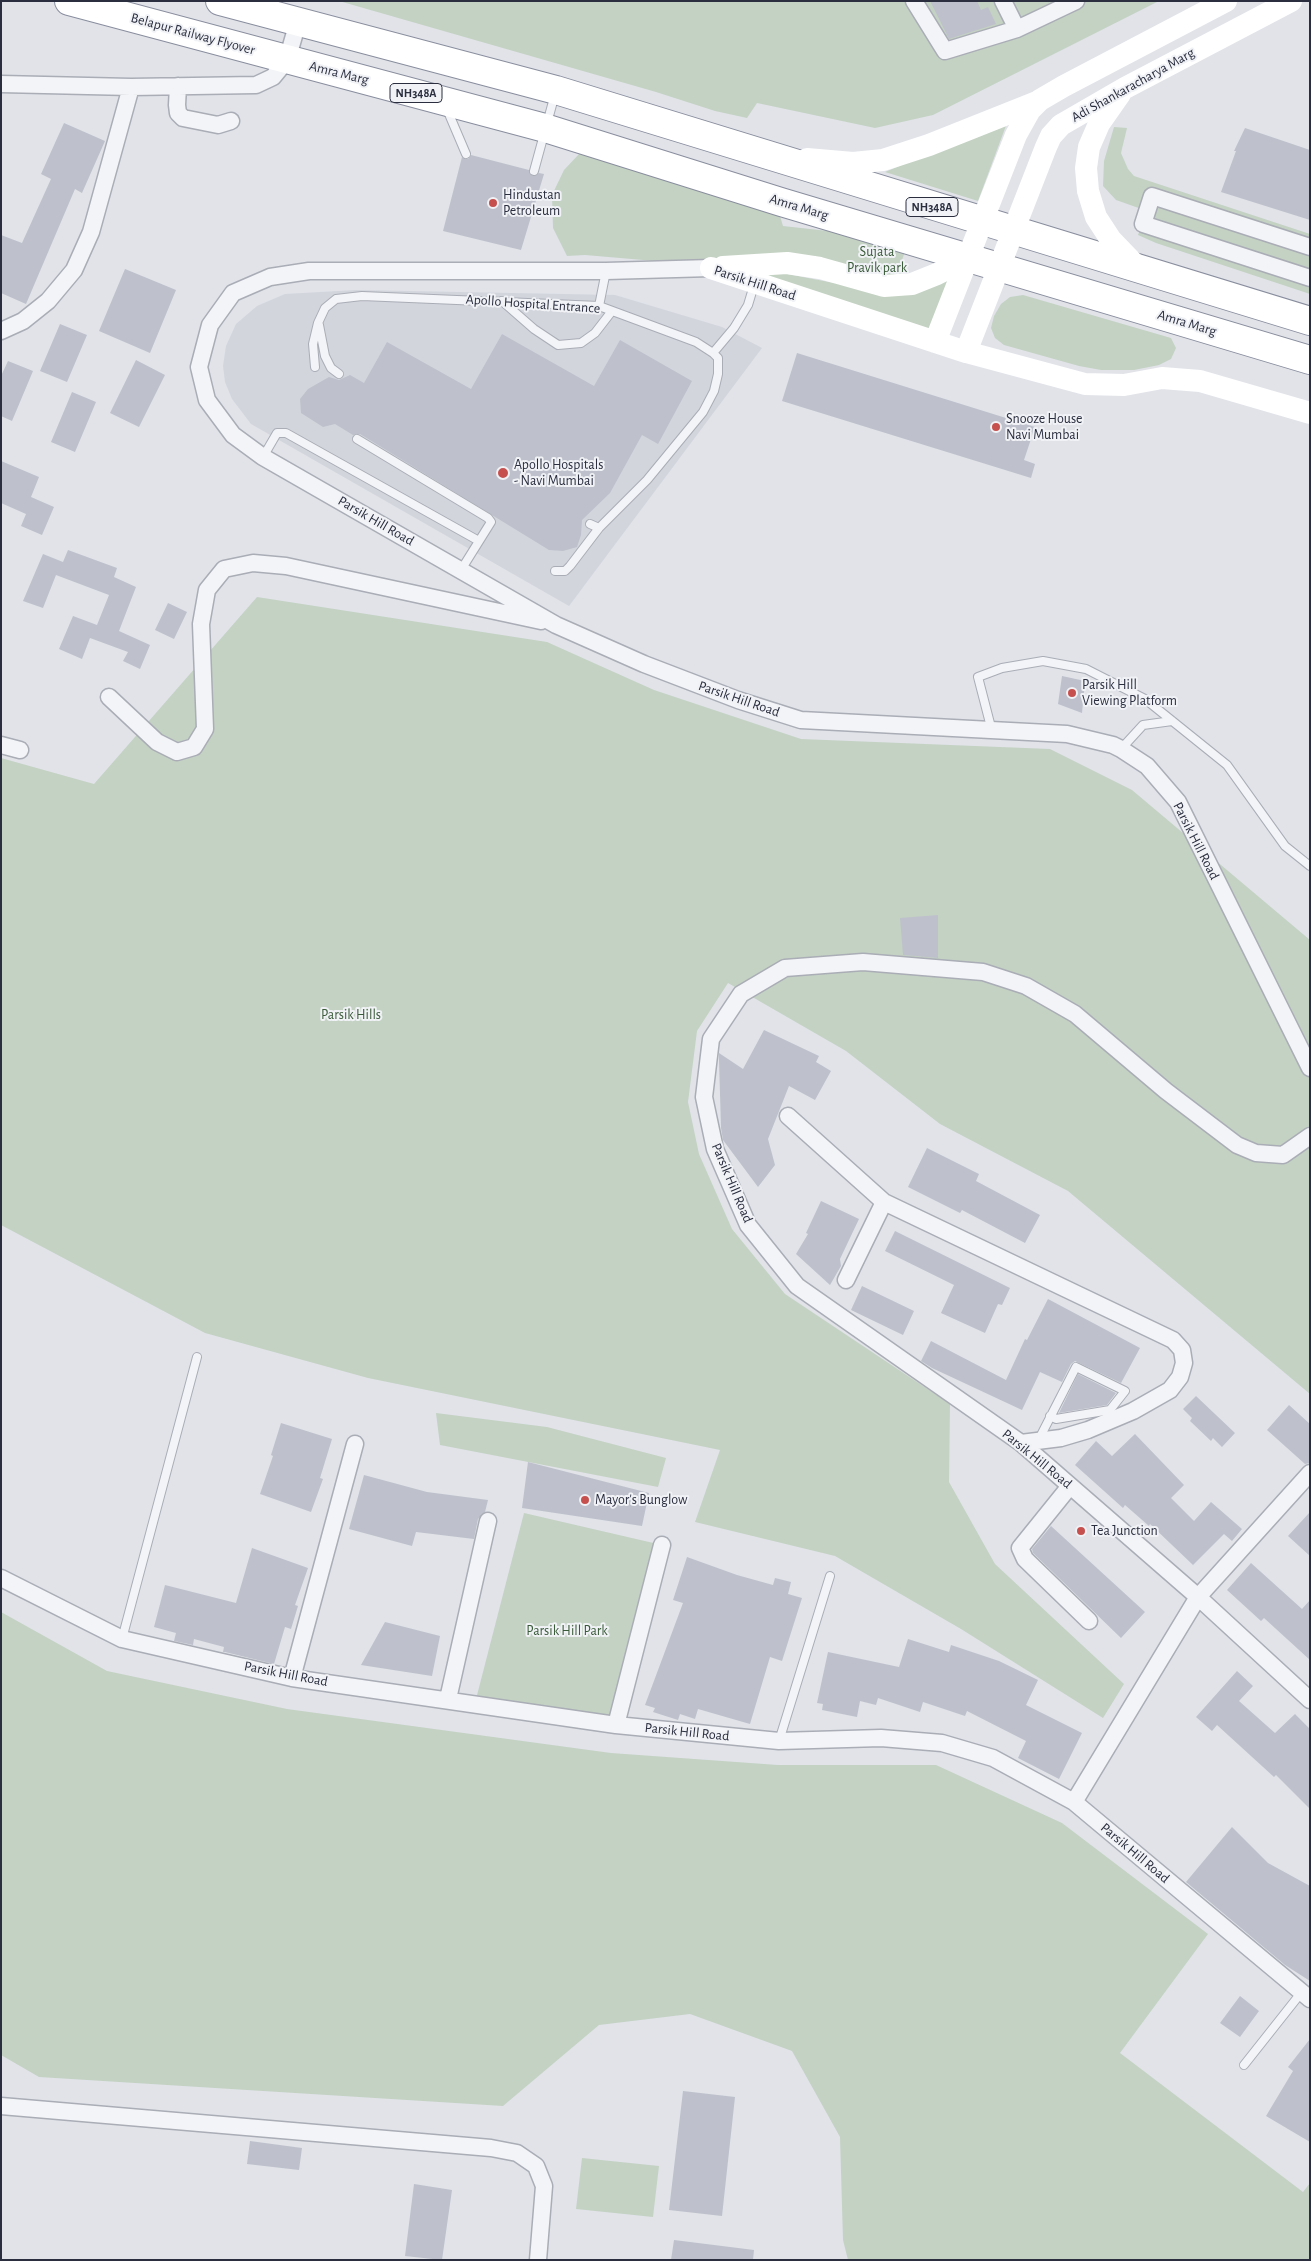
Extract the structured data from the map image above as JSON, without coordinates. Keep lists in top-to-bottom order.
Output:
{
  "streets": {
    "highway": ["Belapur Railway Flyover", "Amra Marg", "NH348A"],
    "main road": ["Adi Shankaracharya Marg", "Parsik Hill Road"],
    "lane": ["Apollo Hospital Entrance"]
  },
  "crossings": [
    ["Belapur Railway Flyover", "Amra Marg"],
    ["Amra Marg", "Adi Shankaracharya Marg"],
    ["Adi Shankaracharya Marg", "NH348A"]
  ],
  "parks": ["Sujata Pravik park", "Parsik Hills", "Parsik Hill Park"],
  "places": [
    "Hindustan Petroleum",
    "Snooze House Navi Mumbai",
    "Apollo Hospitals - Navi Mumbai",
    "Parsik Hill Viewing Platform",
    "Mayor's Bunglow",
    "Tea Junction"
  ]
}
